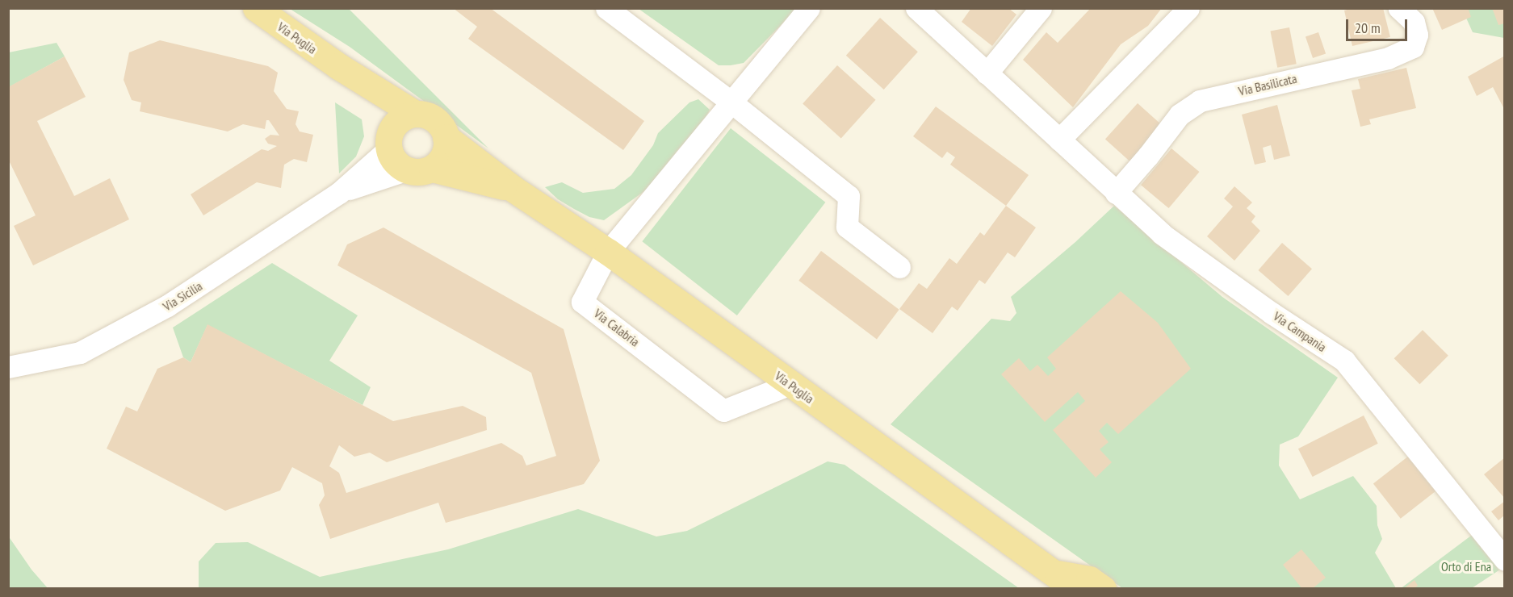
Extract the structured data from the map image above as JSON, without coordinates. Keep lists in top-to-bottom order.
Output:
{
  "streets": {
    "main road": ["Via Puglia"],
    "street": [
      "Via Basilicata",
      "Via Sicilia",
      "Via Calabria",
      "Via Campania"
    ]
  },
  "crossings": [
    ["Via Puglia", "Via Sicilia"],
    ["Via Puglia", "Via Calabria"],
    ["Via Basilicata", "Via Campania"]
  ],
  "parks": ["Orto di Ena"],
  "scale_bar": "20 m"
}
